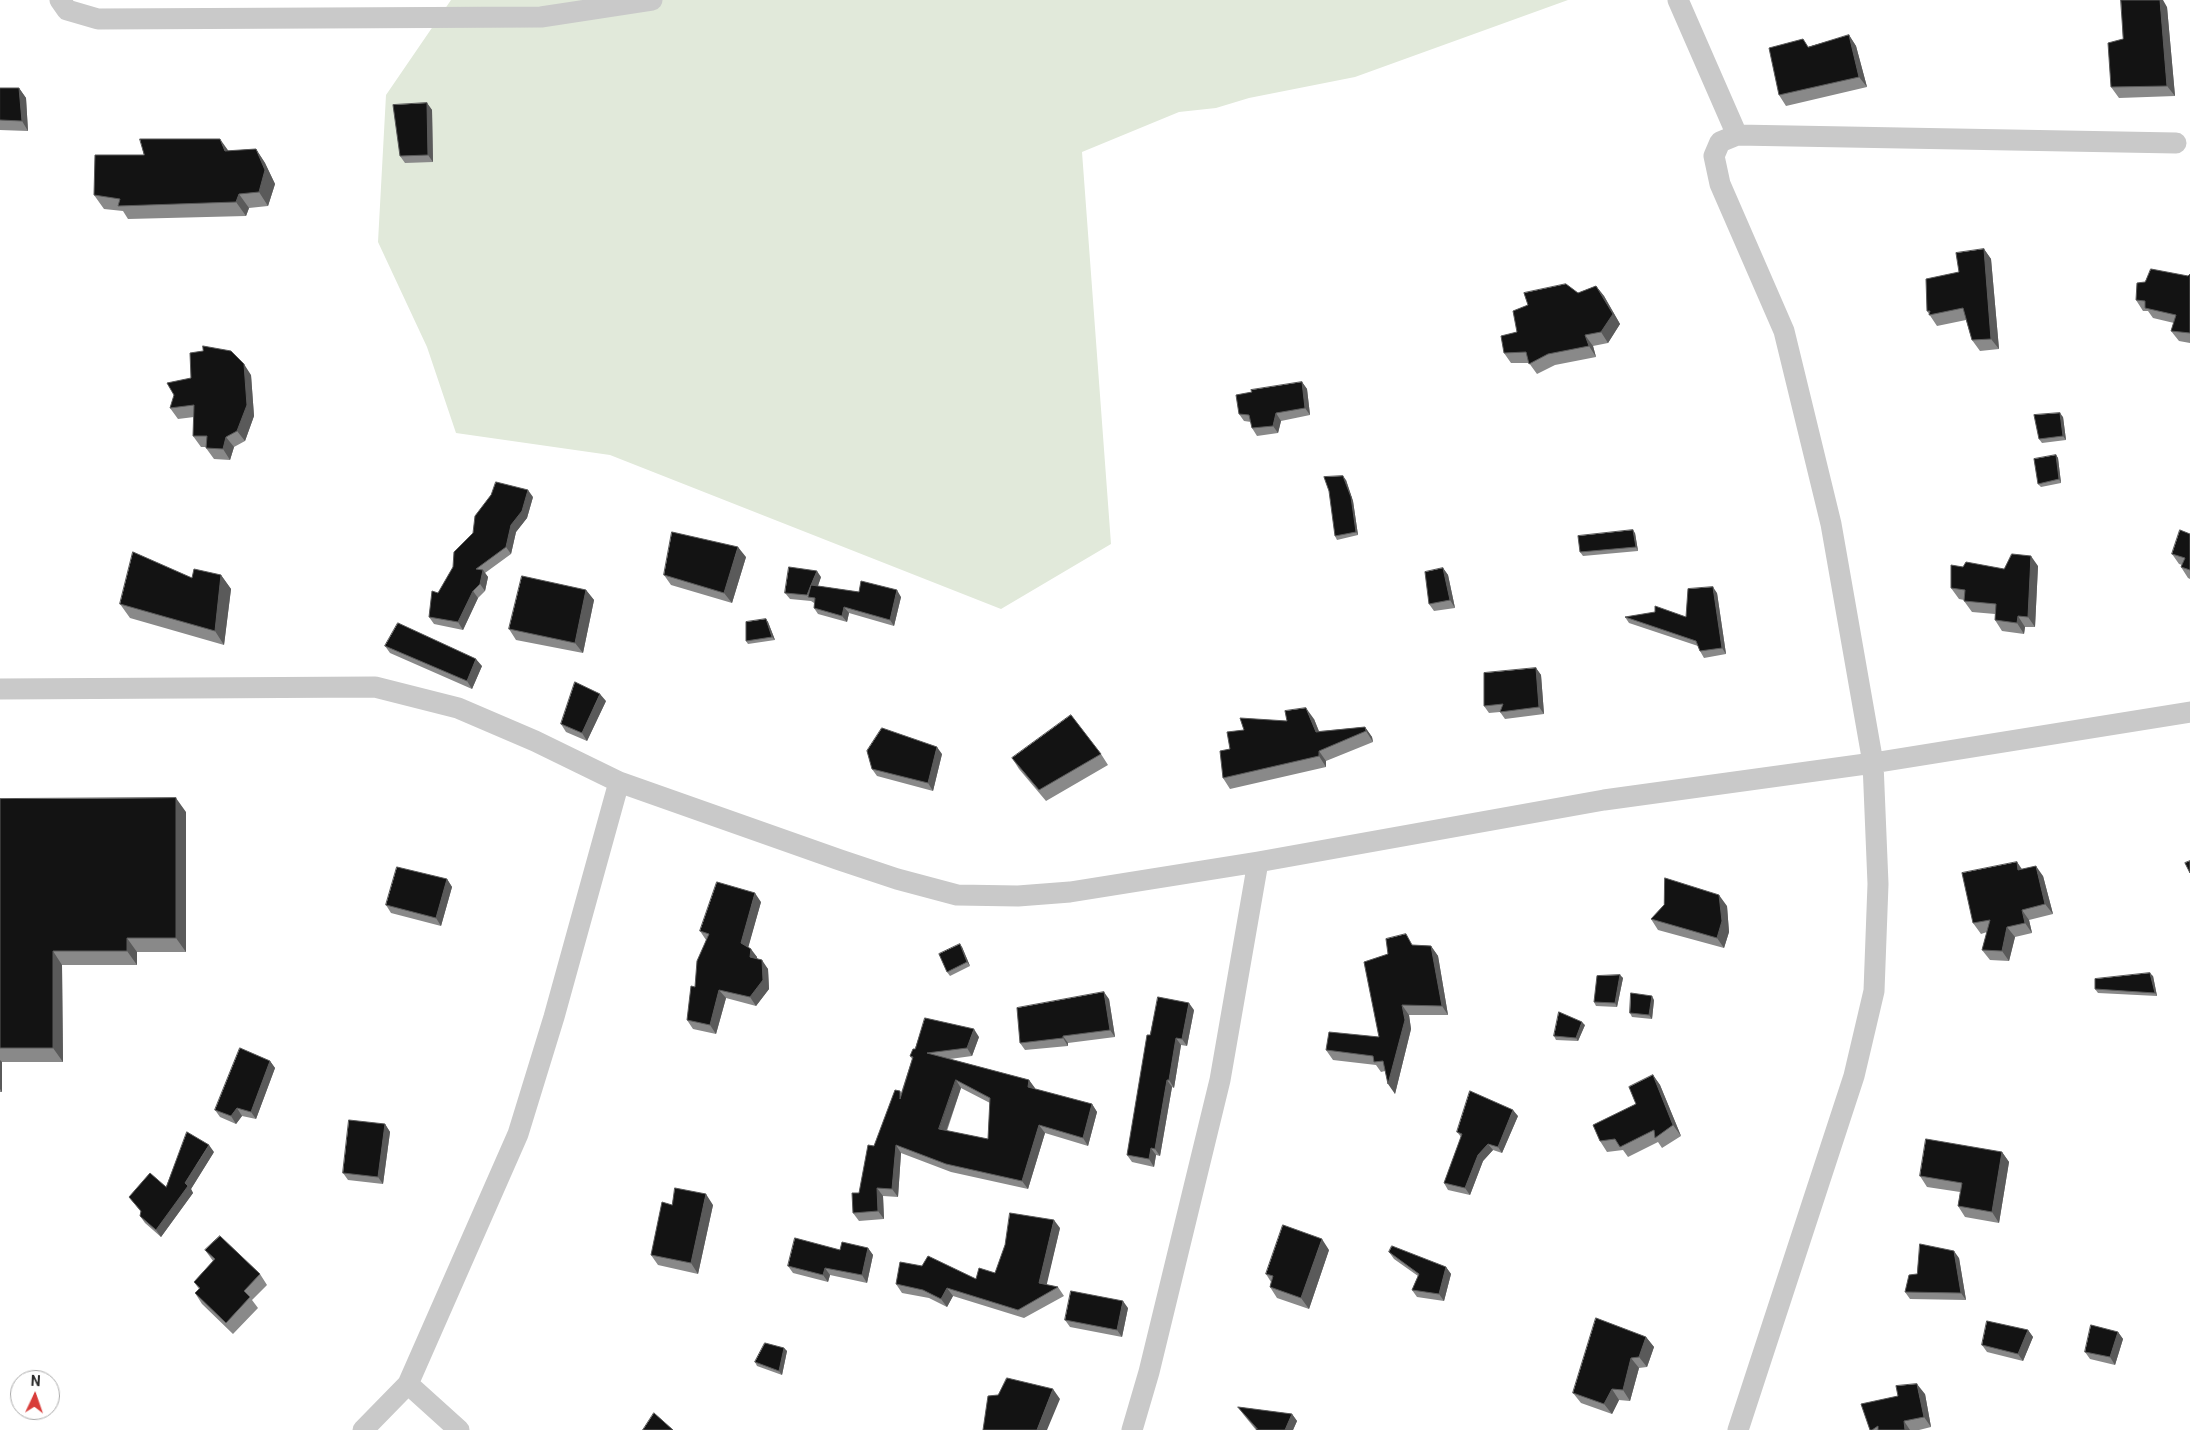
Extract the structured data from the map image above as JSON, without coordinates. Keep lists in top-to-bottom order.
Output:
{
  "north": "top"
}
